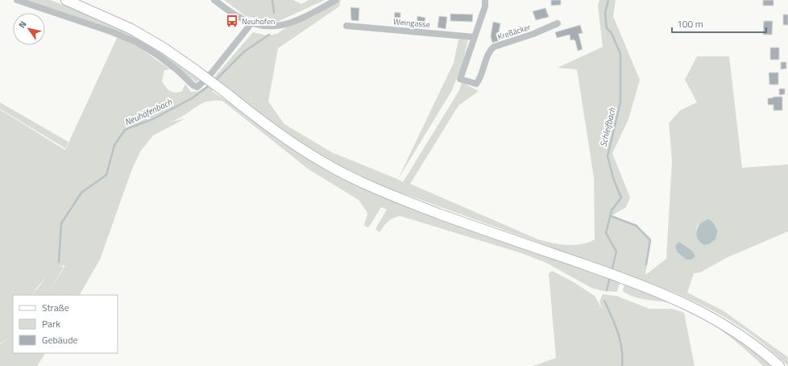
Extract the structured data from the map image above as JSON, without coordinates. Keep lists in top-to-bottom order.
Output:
{
  "streets": {
    "street": ["Weingasse", "Kreßäcker"]
  },
  "crossings": [
    ["Weingasse", "Kreßäcker"]
  ],
  "water": ["Neuhöfenbach", "Schleifbach"],
  "places": {
    "bus stop": ["Neuhofen"]
  },
  "legend": ["Straße", "Park", "Gebäude"],
  "scale_bar": "100 m",
  "north": "top left"
}
